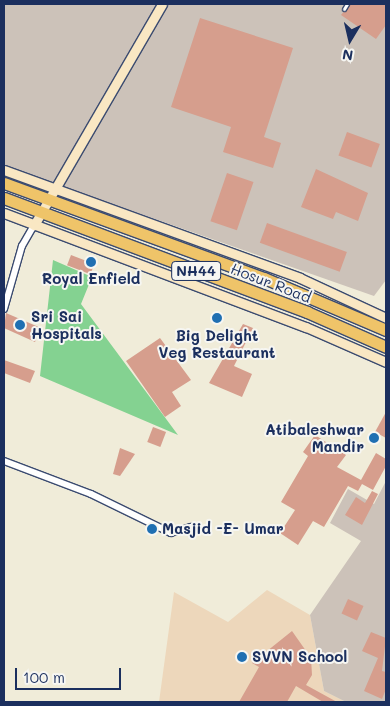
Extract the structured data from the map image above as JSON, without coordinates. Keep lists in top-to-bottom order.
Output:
{
  "streets": {
    "highway": ["NH44", "Hosur Road"]
  },
  "places": [
    "Royal Enfield",
    "Big Delight Veg Restaurant",
    "Sri Sai Hospitals",
    "Atibaleshwar Mandir",
    "Masjid -E- Umar",
    "SVVN School"
  ],
  "scale_bar": "100 m",
  "north": "bottom"
}
